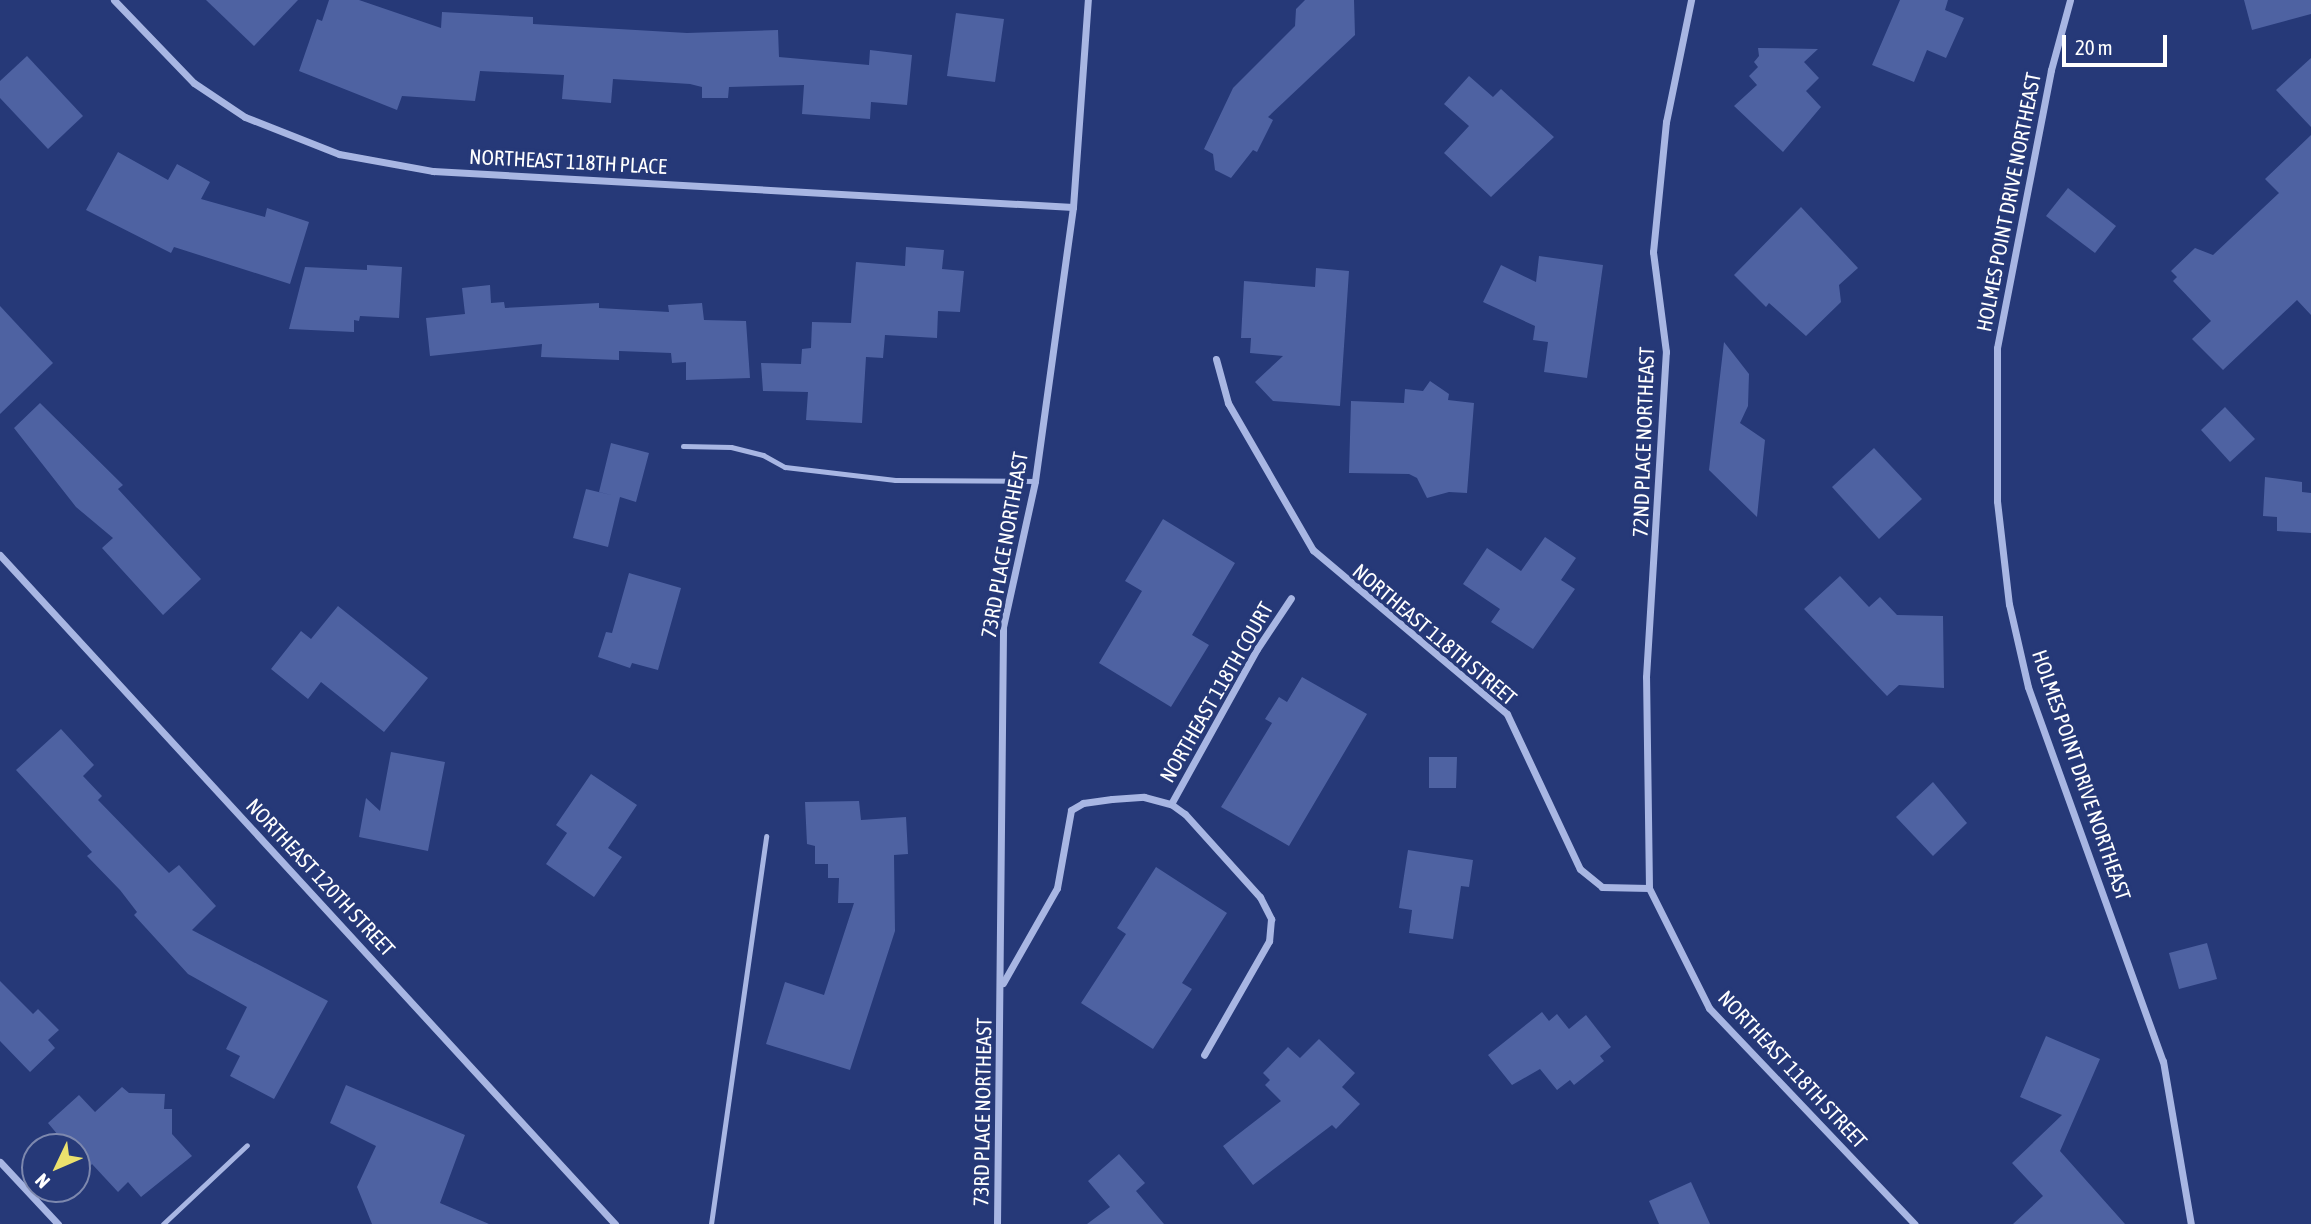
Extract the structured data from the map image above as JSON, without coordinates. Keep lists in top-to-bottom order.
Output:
{
  "streets": {
    "street": [
      "NORTHEAST 118TH PLACE",
      "HOLMES POINT DRIVE NORTHEAST",
      "72ND PLACE NORTHEAST",
      "73RD PLACE NORTHEAST",
      "NORTHEAST 118TH STREET",
      "NORTHEAST 118TH COURT",
      "NORTHEAST 120TH STREET"
    ]
  },
  "crossings": [
    ["NORTHEAST 118TH PLACE", "73RD PLACE NORTHEAST"],
    ["72ND PLACE NORTHEAST", "NORTHEAST 118TH STREET"],
    ["73RD PLACE NORTHEAST", "NORTHEAST 118TH COURT"]
  ],
  "scale_bar": "20 m",
  "north": "bottom left"
}
